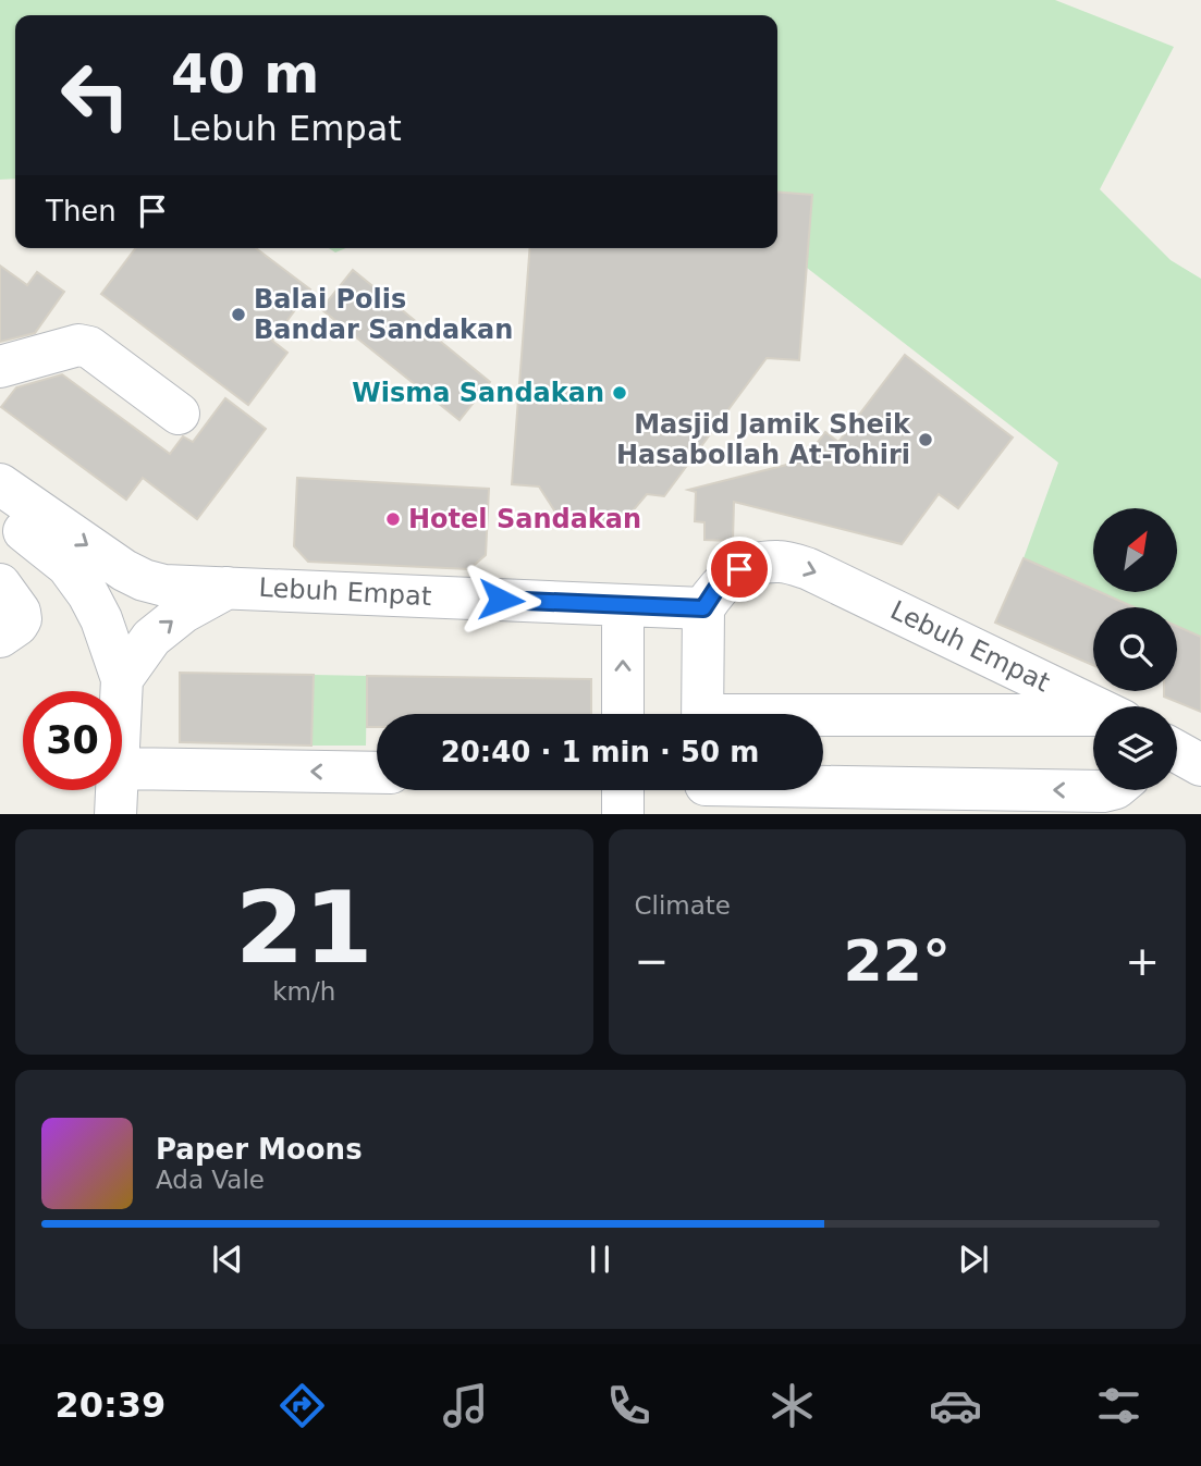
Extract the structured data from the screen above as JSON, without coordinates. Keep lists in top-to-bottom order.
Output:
{
  "streets": {
    "street": ["Lebuh Empat"]
  },
  "places": [
    "Balai Polis Bandar Sandakan",
    "Wisma Sandakan",
    "Masjid Jamik Sheik Hasabollah At-Tohiri",
    "Hotel Sandakan"
  ],
  "north": "top right",
  "page": {
    "turn": ["40 m", "Lebuh Empat"],
    "then": "Then",
    "limit": "30",
    "trip": "20:40 · 1 min · 50 m",
    "tile": [
      ["21", "km/h"],
      "Climate"
    ],
    "heat": ["−", "22°", "+"],
    "song": ["Paper Moons", "Ada Vale"],
    "tabs": "20:39"
  }
}
